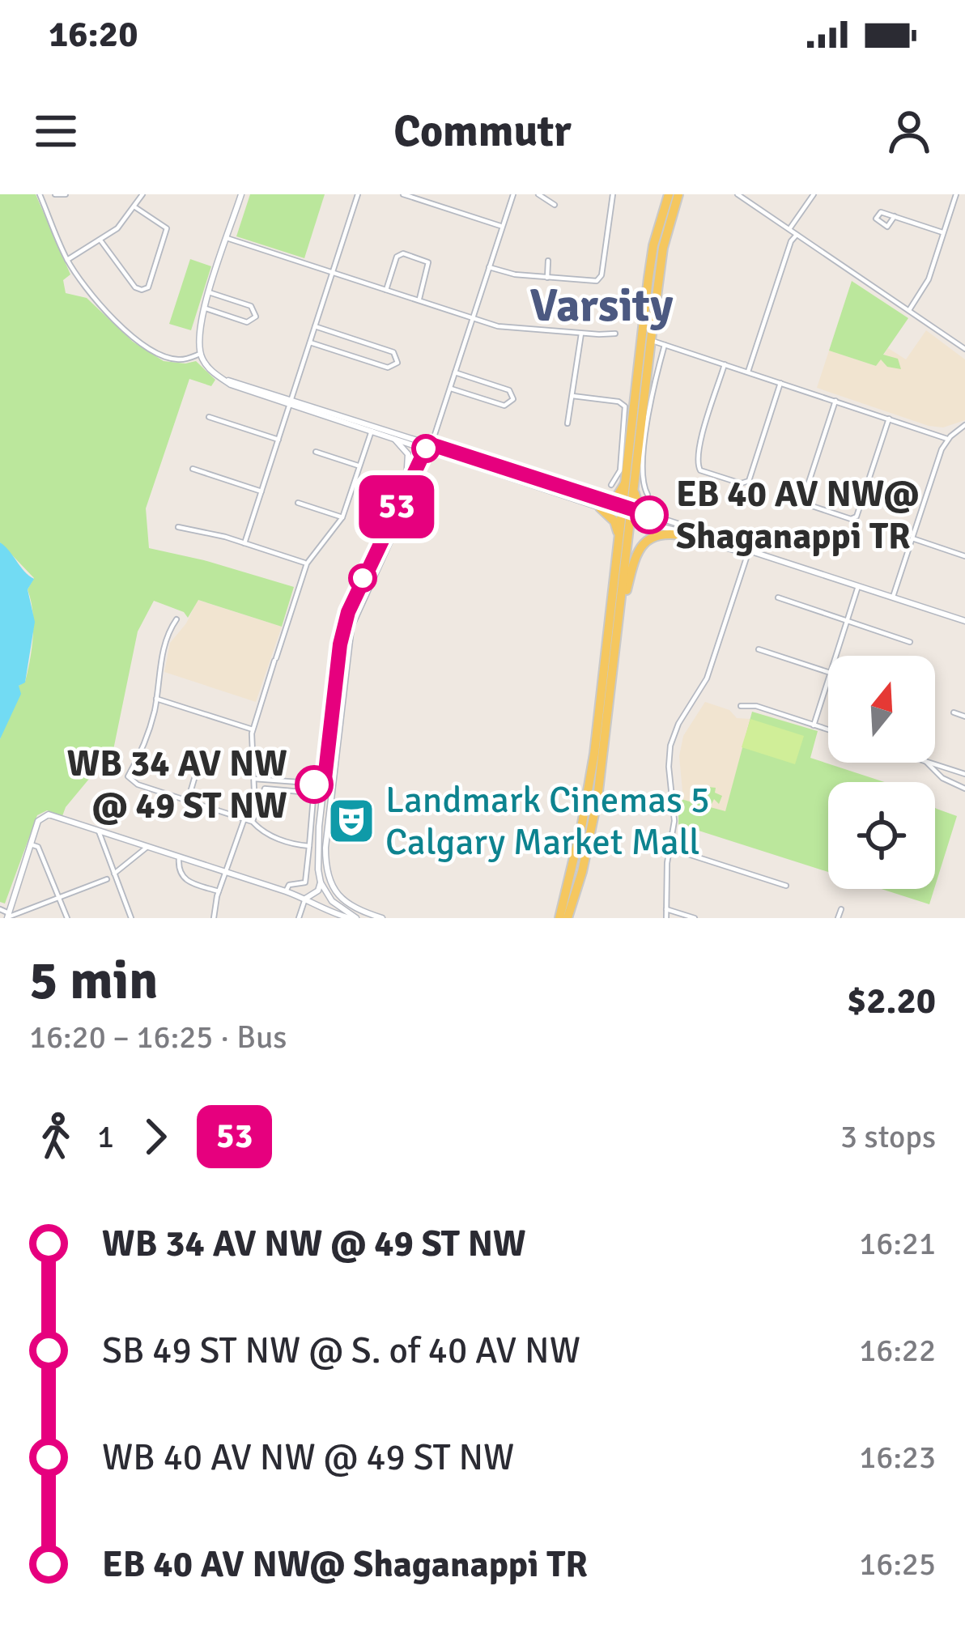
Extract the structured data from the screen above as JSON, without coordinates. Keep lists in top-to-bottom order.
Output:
{
  "districts": ["Varsity"],
  "places": {
    "other": ["EB 40 AV NW@ Shaganappi TR", "WB 34 AV NW @ 49 ST NW"],
    "theatre": ["Landmark Cinemas 5 Calgary Market Mall"]
  },
  "lines": ["bus line 53"],
  "north": "top",
  "page": {
    "status": "16:20",
    "header": "Commutr",
    "on_map": "53",
    "heading": ["5 min", "16:20 – 16:25 · Bus", "$2.20"],
    "legs": ["1", "53", "3 stops"],
    "list": [
      {
        "name": "WB 34 AV NW @ 49 ST NW",
        "value": "16:21"
      },
      {
        "name": "SB 49 ST NW @ S. of 40 AV NW",
        "value": "16:22"
      },
      {
        "name": "WB 40 AV NW @ 49 ST NW",
        "value": "16:23"
      },
      {
        "name": "EB 40 AV NW@ Shaganappi TR",
        "value": "16:25"
      }
    ]
  }
}
